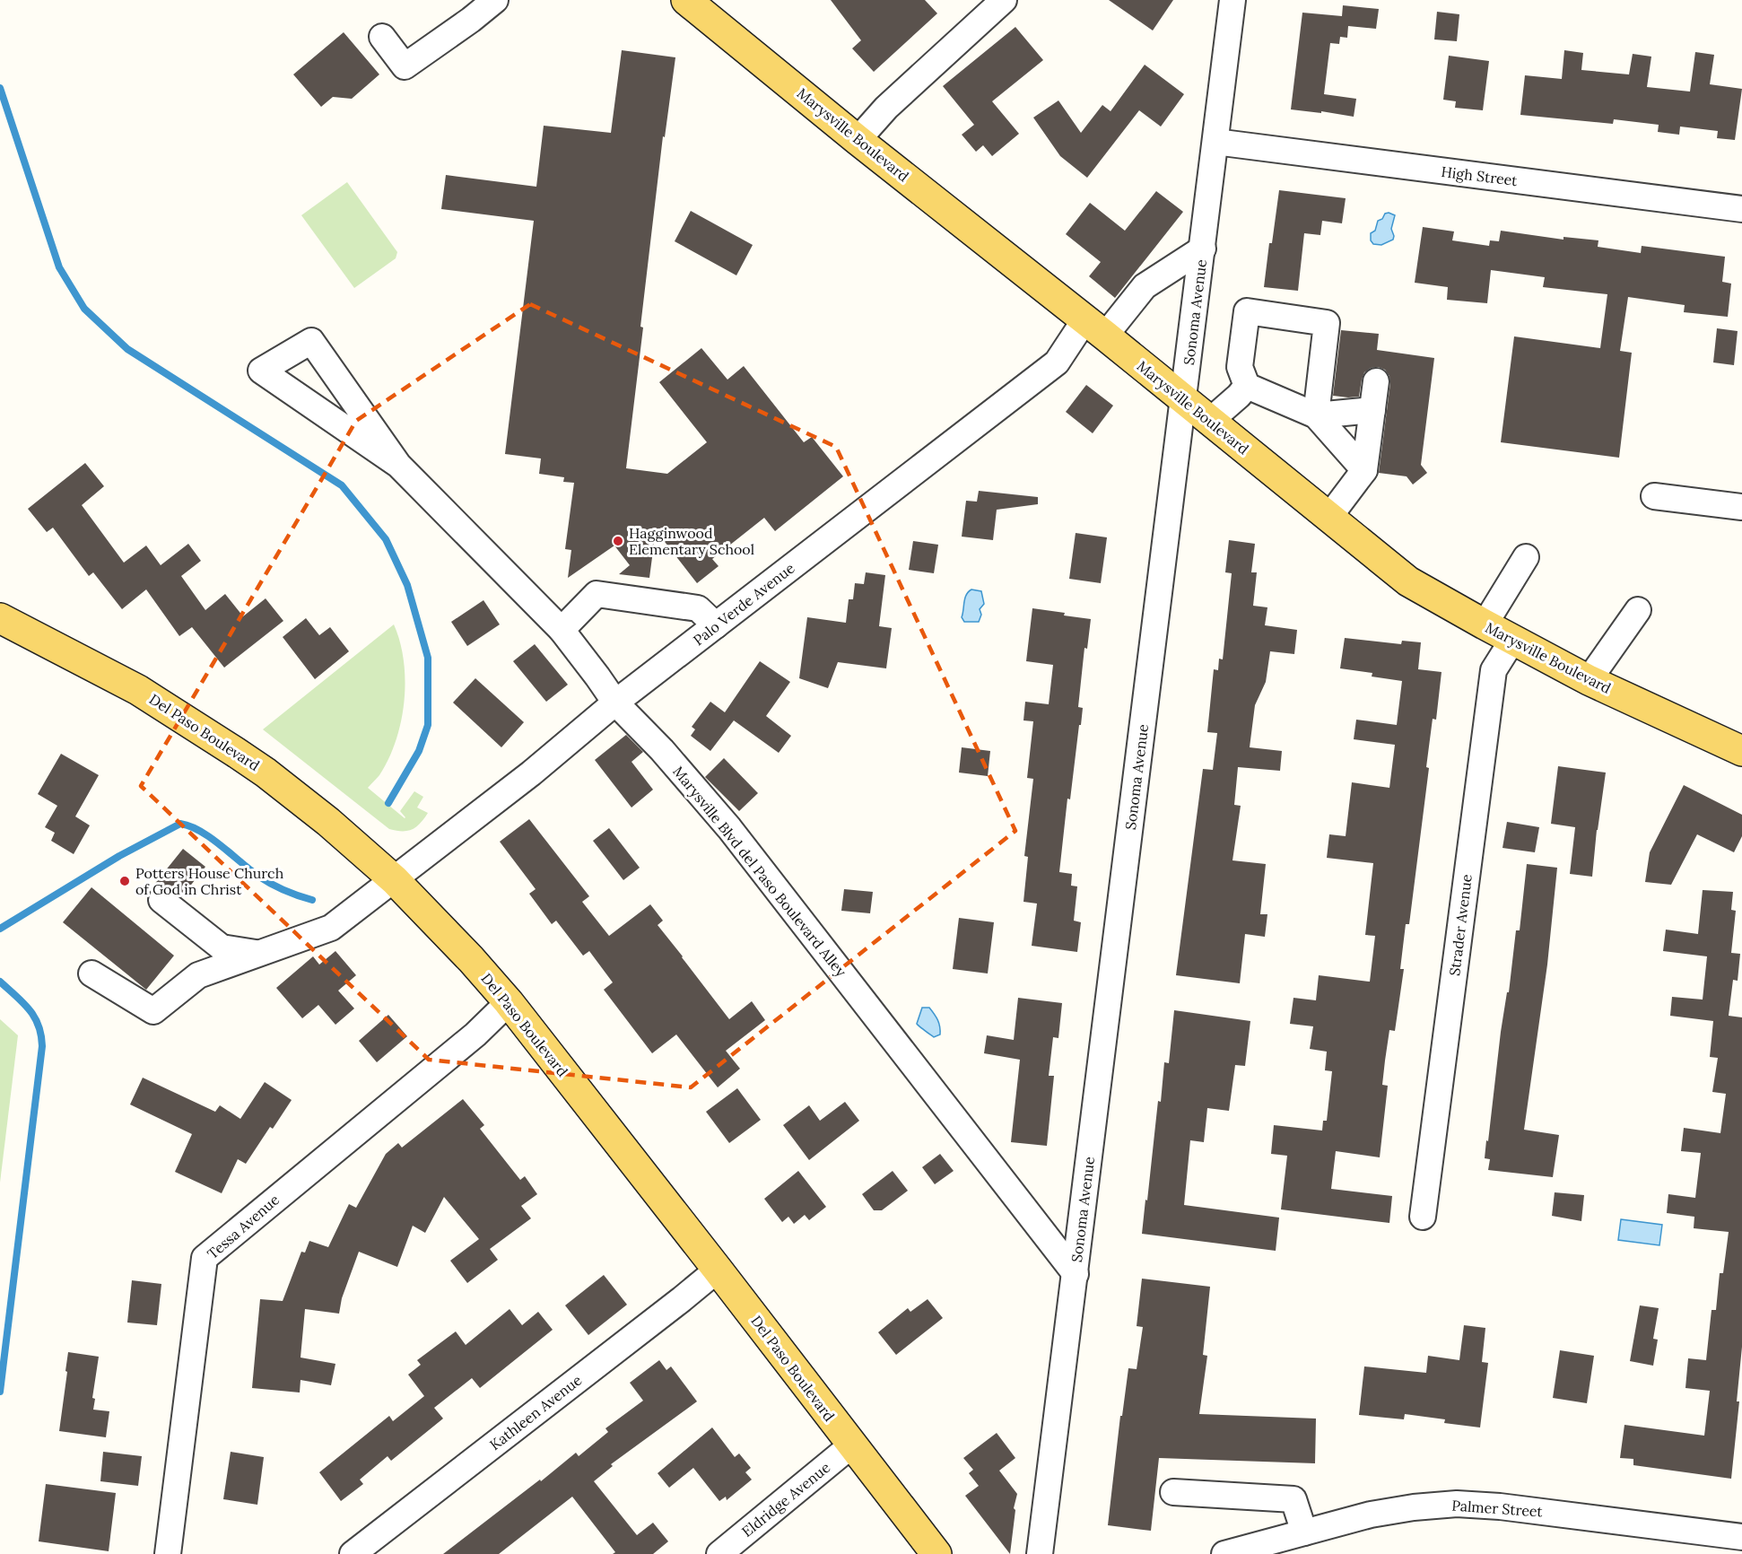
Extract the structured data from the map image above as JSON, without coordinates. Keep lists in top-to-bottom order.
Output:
{
  "streets": {
    "main road": ["Marysville Boulevard", "Del Paso Boulevard"],
    "street": [
      "High Street",
      "Sonoma Avenue",
      "Palo Verde Avenue",
      "Marysville Blvd del Paso Boulevard Alley",
      "Strader Avenue",
      "Tessa Avenue",
      "Kathleen Avenue",
      "Eldridge Avenue",
      "Palmer Street"
    ]
  },
  "crossings": [
    ["Marysville Boulevard", "Sonoma Avenue"],
    ["Marysville Boulevard", "Palo Verde Avenue"],
    ["Marysville Boulevard", "Strader Avenue"],
    ["High Street", "Sonoma Avenue"],
    ["Sonoma Avenue", "Palo Verde Avenue"],
    ["Sonoma Avenue", "Marysville Blvd del Paso Boulevard Alley"],
    ["Palo Verde Avenue", "Del Paso Boulevard"],
    ["Palo Verde Avenue", "Marysville Blvd del Paso Boulevard Alley"],
    ["Del Paso Boulevard", "Tessa Avenue"],
    ["Del Paso Boulevard", "Kathleen Avenue"],
    ["Del Paso Boulevard", "Eldridge Avenue"]
  ],
  "places": ["Hagginwood Elementary School", "Potters House Church of God in Christ"]
}
